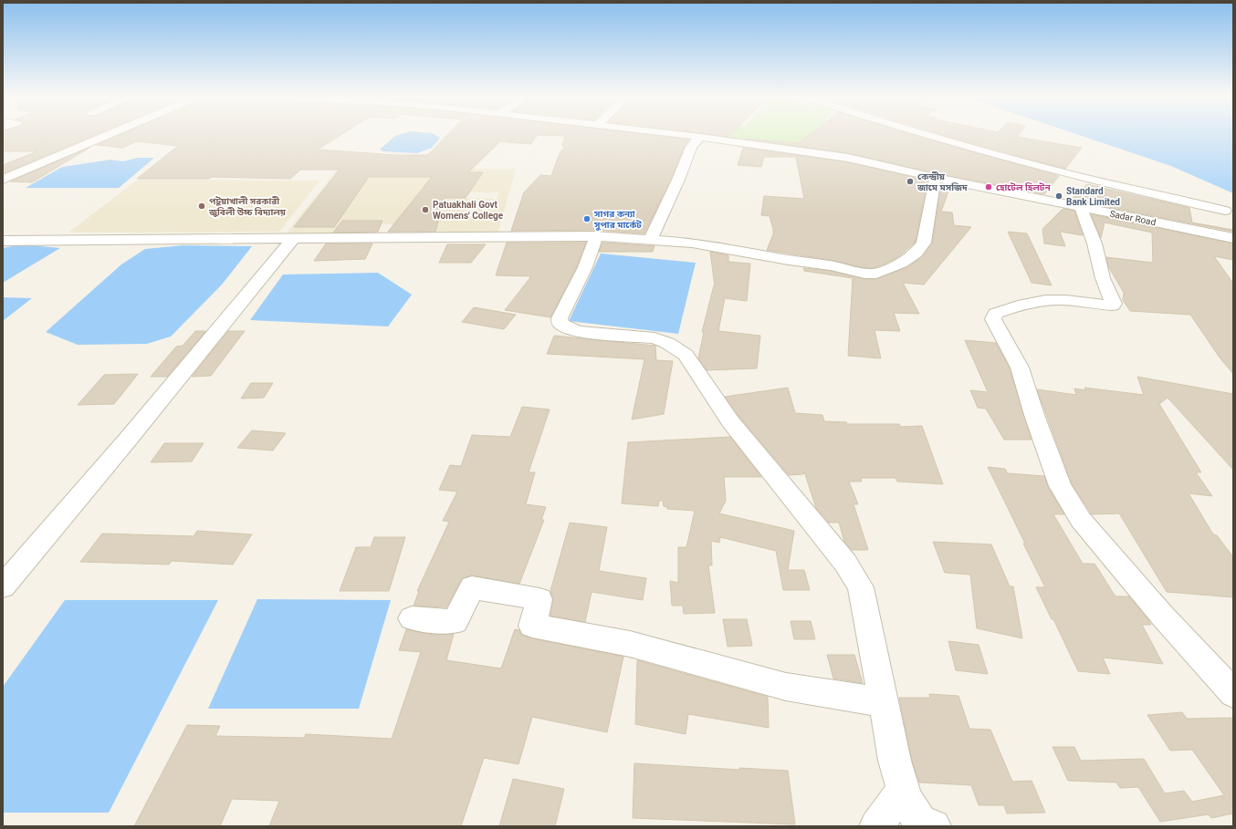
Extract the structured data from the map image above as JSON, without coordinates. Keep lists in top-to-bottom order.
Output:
{
  "streets": {
    "street": ["Sadar Road"]
  },
  "places": [
    "কেন্দ্রীয় জামে মসজিদ",
    "হোটেল হিলটন",
    "Standard Bank Limited",
    "পটুয়াখালী সরকারী জুবিলী উচ্চ বিদ্যালয়",
    "Patuakhali Govt Womens' College",
    "সাগর কন্যা সুপার মার্কেট"
  ]
}
